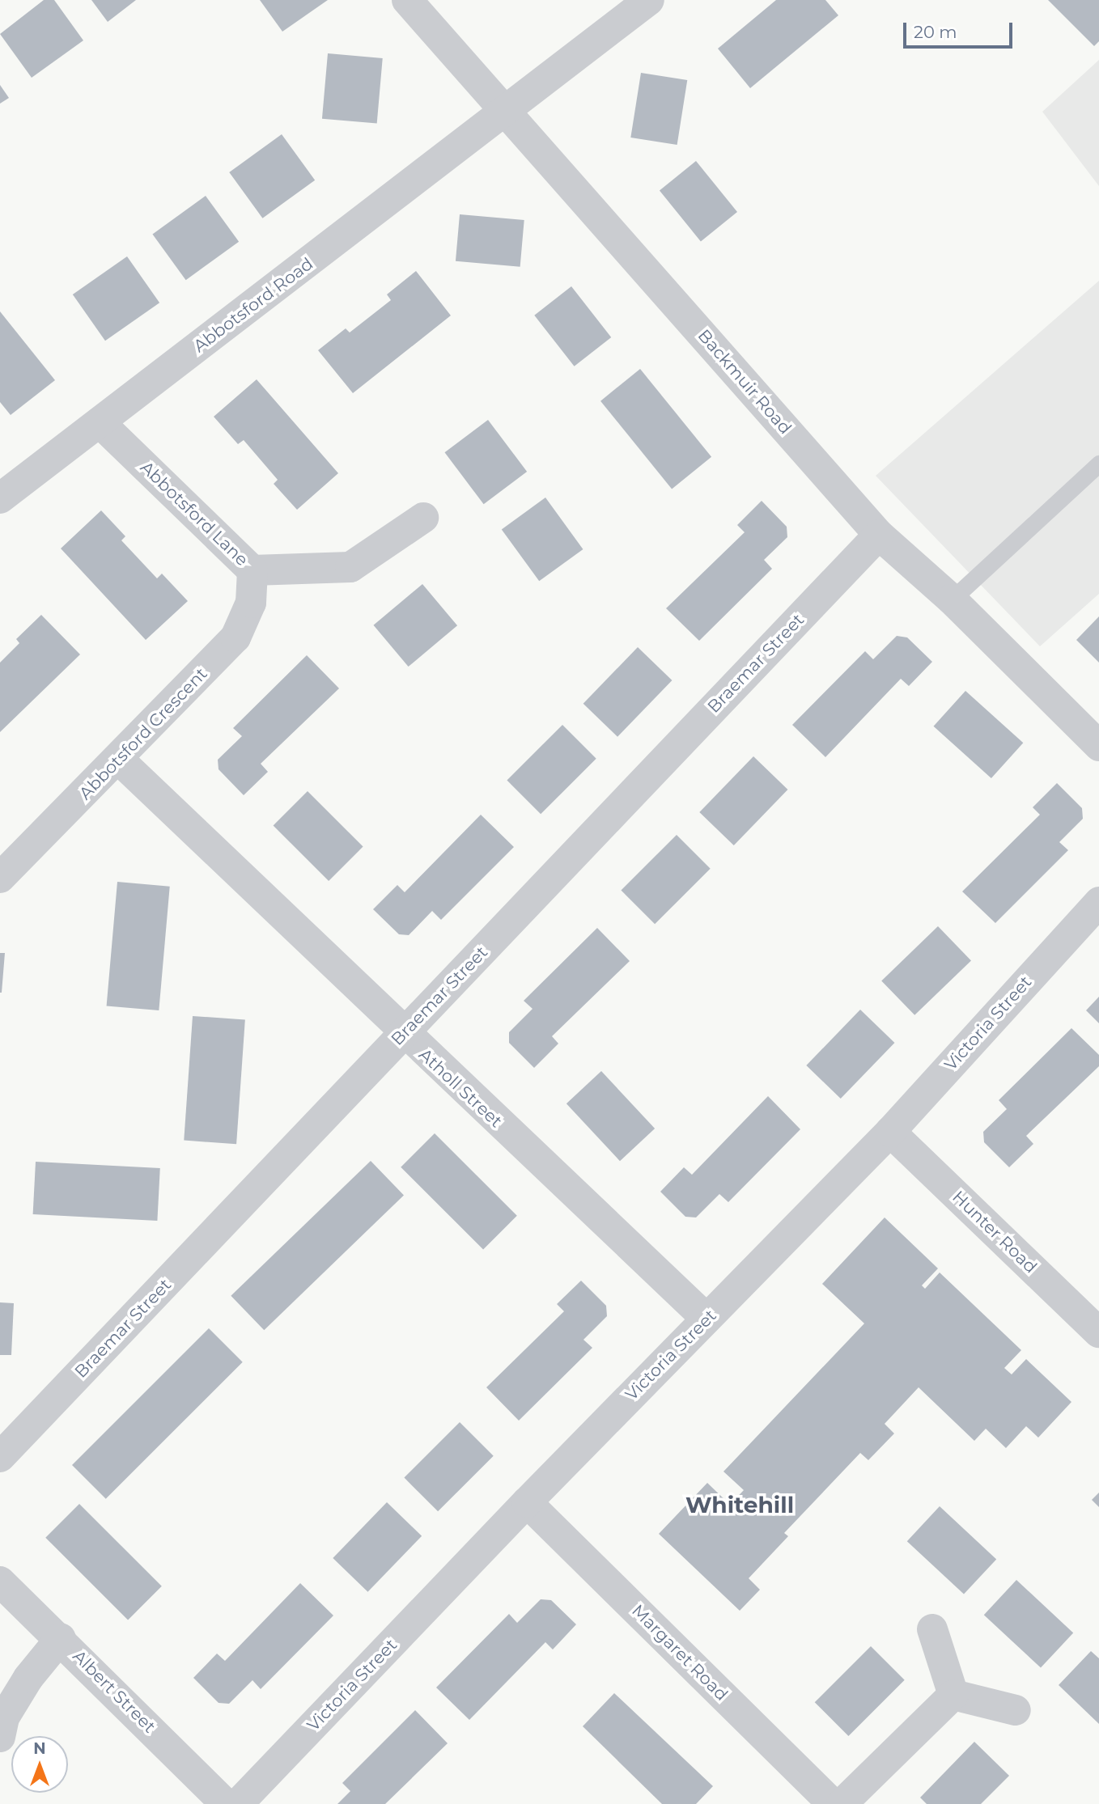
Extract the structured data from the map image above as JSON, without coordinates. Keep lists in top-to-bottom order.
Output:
{
  "streets": {
    "street": [
      "Abbotsford Road",
      "Backmuir Road",
      "Abbotsford Lane",
      "Braemar Street",
      "Abbotsford Crescent",
      "Victoria Street",
      "Atholl Street",
      "Hunter Road",
      "Margaret Road",
      "Albert Street"
    ]
  },
  "crossings": [
    ["Abbotsford Road", "Backmuir Road"],
    ["Abbotsford Road", "Abbotsford Lane"],
    ["Backmuir Road", "Braemar Street"],
    ["Abbotsford Lane", "Abbotsford Crescent"],
    ["Braemar Street", "Atholl Street"],
    ["Abbotsford Crescent", "Atholl Street"],
    ["Victoria Street", "Atholl Street"],
    ["Victoria Street", "Hunter Road"],
    ["Victoria Street", "Margaret Road"]
  ],
  "districts": ["Whitehill"],
  "scale_bar": "20 m",
  "north": "top"
}
